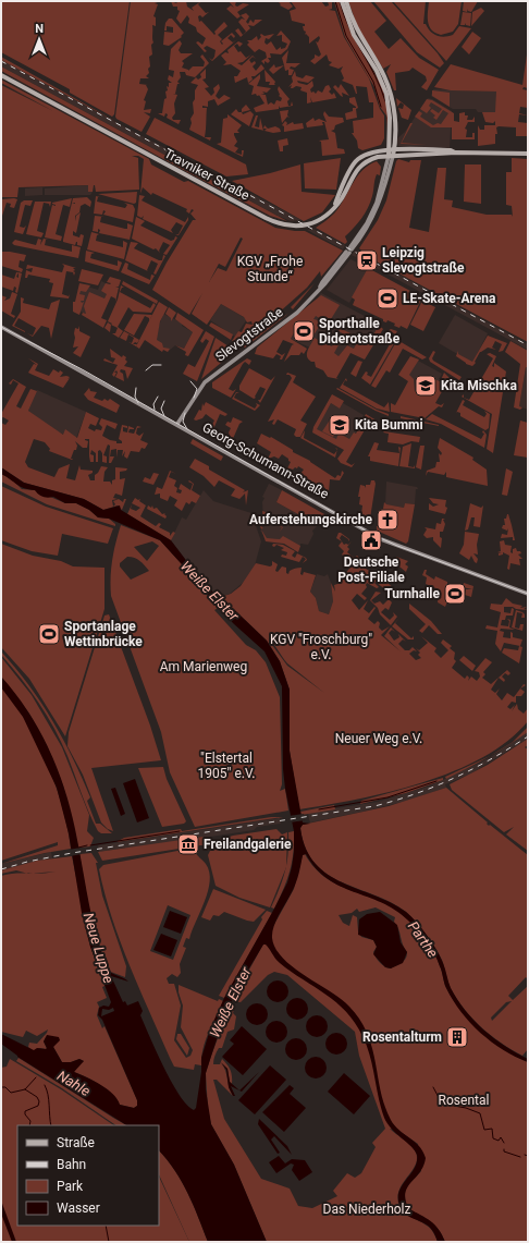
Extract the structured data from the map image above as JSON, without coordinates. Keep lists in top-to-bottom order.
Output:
{
  "streets": {
    "main road": ["Travniker Straße", "Slevogtstraße", "Georg-Schumann-Straße"]
  },
  "crossings": [
    ["Travniker Straße", "Slevogtstraße"],
    ["Slevogtstraße", "Georg-Schumann-Straße"]
  ],
  "water": [
    "Weiße Elster",
    "Parthe",
    "Neue Luppe",
    "Nahle"
  ],
  "parks": [
    "KGV „Frohe Stunde“",
    "KGV \"Froschburg\" e.V.",
    "Am Marienweg",
    "Neuer Weg e.V.",
    "\"Elstertal 1905\" e.V.",
    "Rosental",
    "Das Niederholz"
  ],
  "places": {
    "station": ["Leipzig Slevogtstraße"],
    "sports": [
      "LE-Skate-Arena",
      "Sporthalle Diderotstraße",
      "Turnhalle",
      "Sportanlage Wettinbrücke"
    ],
    "school or university": ["Kita Mischka", "Kita Bummi"],
    "church": ["Auferstehungskirche"],
    "public building": ["Deutsche Post-Filiale"],
    "museum": ["Freilandgalerie"],
    "building": ["Rosentalturm"]
  },
  "legend": [
    "Straße",
    "Bahn",
    "Park",
    "Wasser"
  ],
  "north": "top"
}
